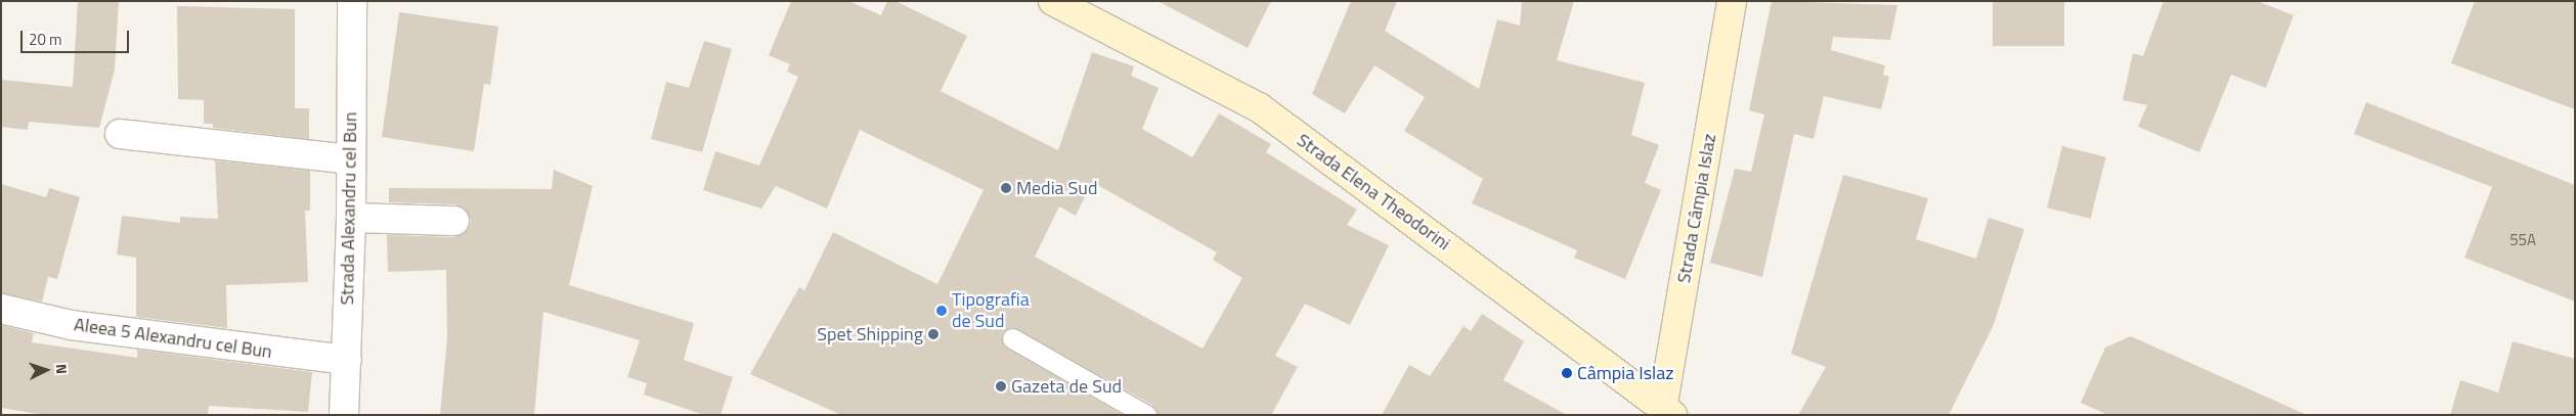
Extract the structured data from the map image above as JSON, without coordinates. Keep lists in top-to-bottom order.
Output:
{
  "streets": {
    "main road": ["Strada Elena Theodorini", "Strada Câmpia Islaz"],
    "street": ["Strada Alexandru cel Bun", "Aleea 5 Alexandru cel Bun"]
  },
  "crossings": [
    ["Strada Elena Theodorini", "Strada Câmpia Islaz"],
    ["Strada Alexandru cel Bun", "Aleea 5 Alexandru cel Bun"]
  ],
  "places": [
    "Media Sud",
    "Tipografia de Sud",
    "Spet Shipping",
    "Câmpia Islaz",
    "Gazeta de Sud"
  ],
  "house_numbers": ["55A"],
  "scale_bar": "20 m",
  "north": "right"
}
